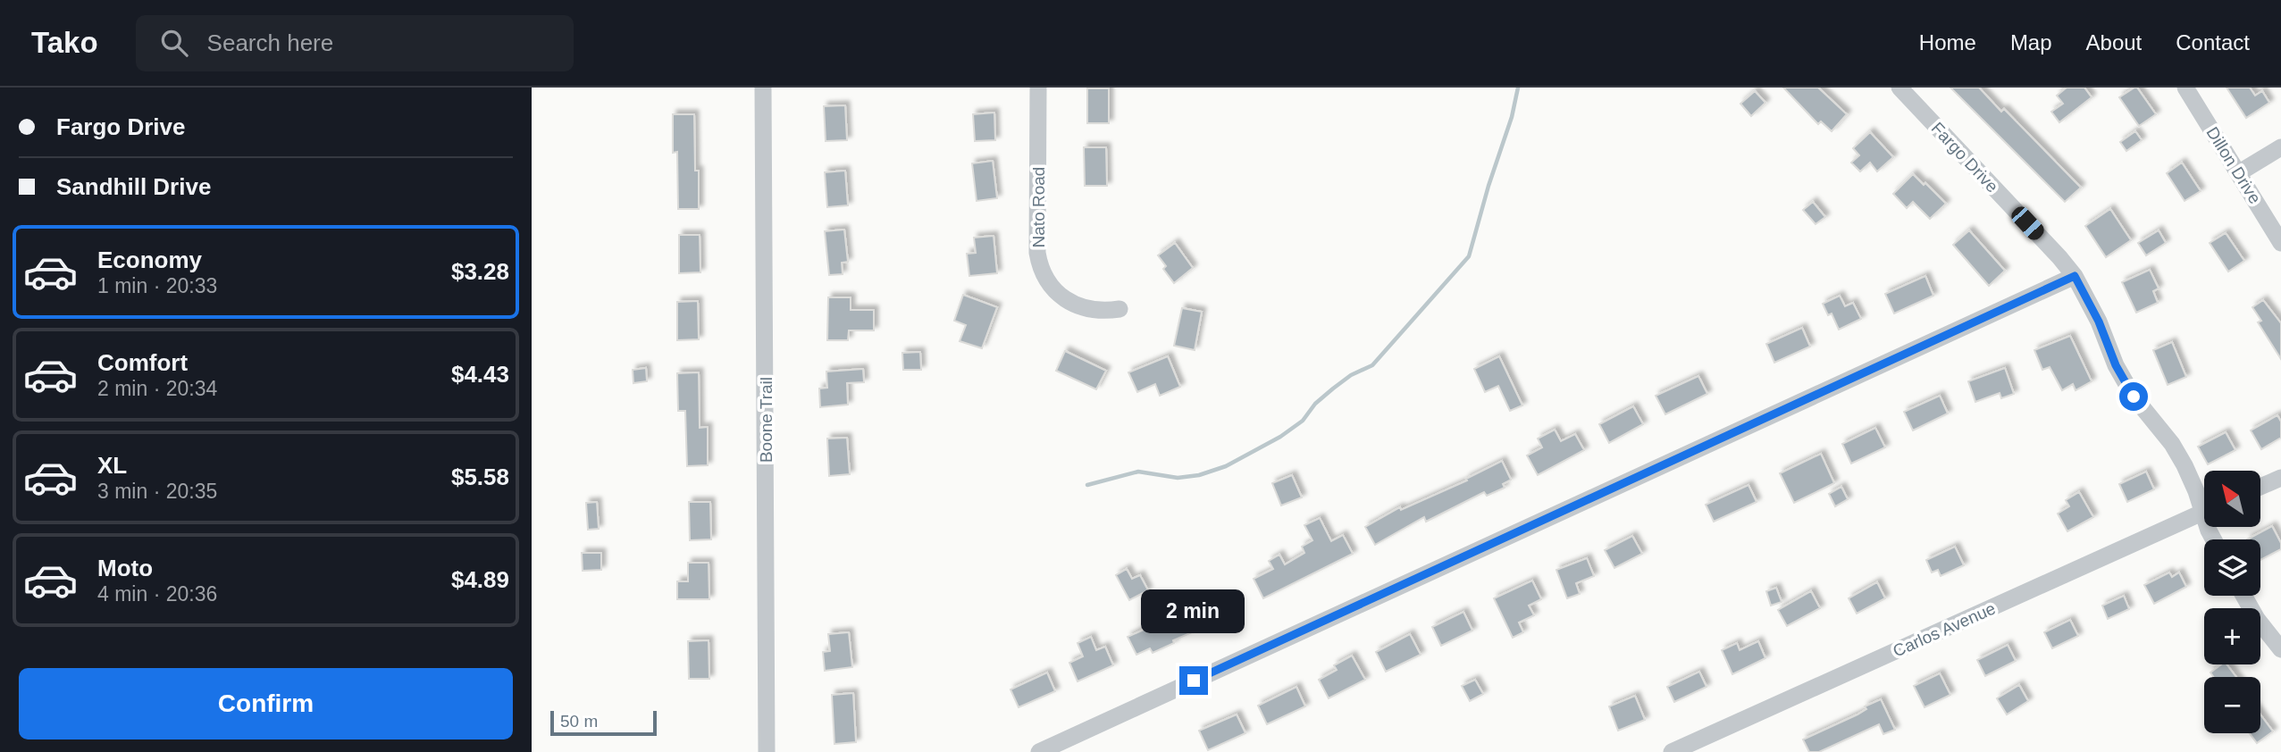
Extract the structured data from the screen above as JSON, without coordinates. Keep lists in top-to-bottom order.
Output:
{
  "streets": {
    "street": [
      "Fargo Drive",
      "Dillon Drive",
      "Nato Road",
      "Boone Trail",
      "Carlos Avenue"
    ]
  },
  "scale_bar": "50 m",
  "north": "top left",
  "page": {
    "header": "Tako",
    "search": "Search here",
    "nav": [
      "Home",
      "Map",
      "About",
      "Contact"
    ],
    "banner": ["Fargo Drive", "Sandhill Drive"],
    "list": [
      {
        "name": "Economy",
        "note": "1 min · 20:33",
        "value": "$3.28"
      },
      {
        "name": "Comfort",
        "note": "2 min · 20:34",
        "value": "$4.43"
      },
      {
        "name": "XL",
        "note": "3 min · 20:35",
        "value": "$5.58"
      },
      {
        "name": "Moto",
        "note": "4 min · 20:36",
        "value": "$4.89"
      }
    ],
    "map_buttons": ["+", "−"],
    "bubble": "2 min",
    "buttons": "Confirm",
    "scale": "50 m"
  }
}
